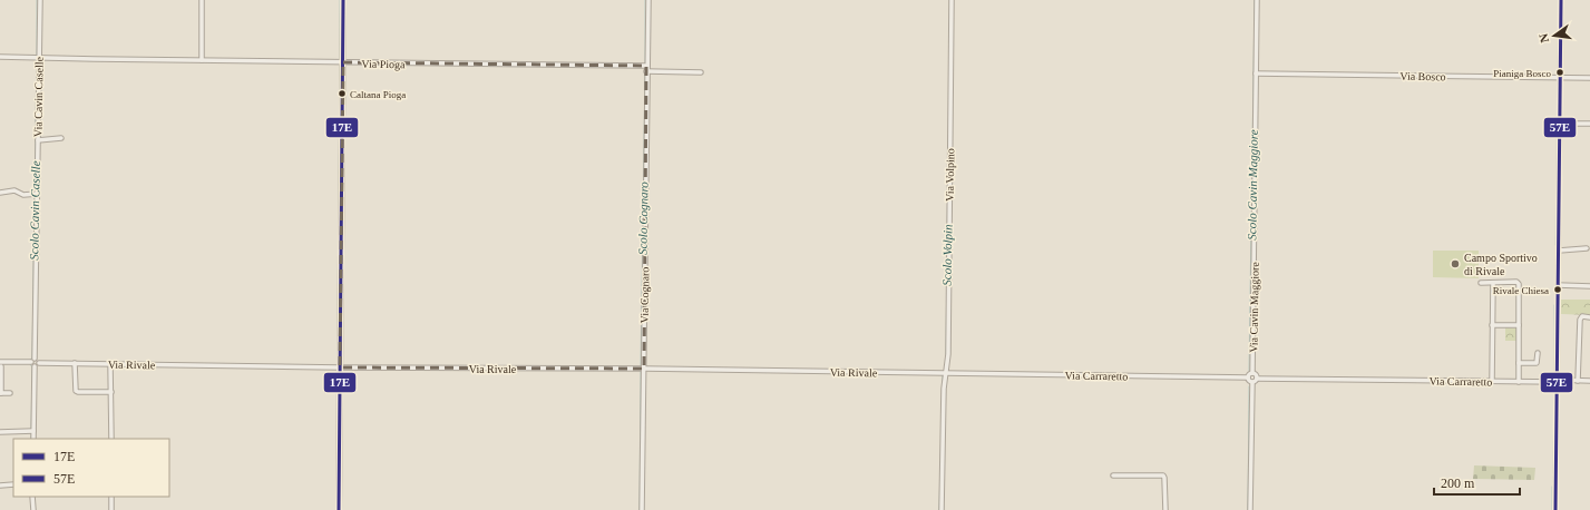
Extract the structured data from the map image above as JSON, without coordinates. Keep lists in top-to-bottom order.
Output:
{
  "streets": {
    "street": [
      "Via Pioga",
      "Via Bosco",
      "Via Cavin Caselle",
      "Via Volpino",
      "Via Cognaro",
      "Via Cavin Maggiore",
      "Via Rivale",
      "Via Carraretto"
    ]
  },
  "crossings": [
    ["Via Pioga", "Via Cavin Caselle"],
    ["Via Pioga", "Via Cognaro"],
    ["Via Bosco", "Via Cavin Maggiore"],
    ["Via Volpino", "Via Rivale"],
    ["Via Volpino", "Via Carraretto"],
    ["Via Cognaro", "Via Rivale"],
    ["Via Cavin Maggiore", "Via Carraretto"],
    ["Via Rivale", "Via Carraretto"]
  ],
  "water": [
    "Scolo Cavin Maggiore",
    "Scolo Cavin Caselle",
    "Scolo Cognaro",
    "Scolo Volpin"
  ],
  "places": [
    "Pianiga Bosco",
    "Caltana Pioga",
    "Campo Sportivo di Rivale",
    "Rivale Chiesa"
  ],
  "lines": ["transit line 17E", "transit line 57E"],
  "legend": ["17E", "57E"],
  "scale_bar": "200 m",
  "north": "left"
}
